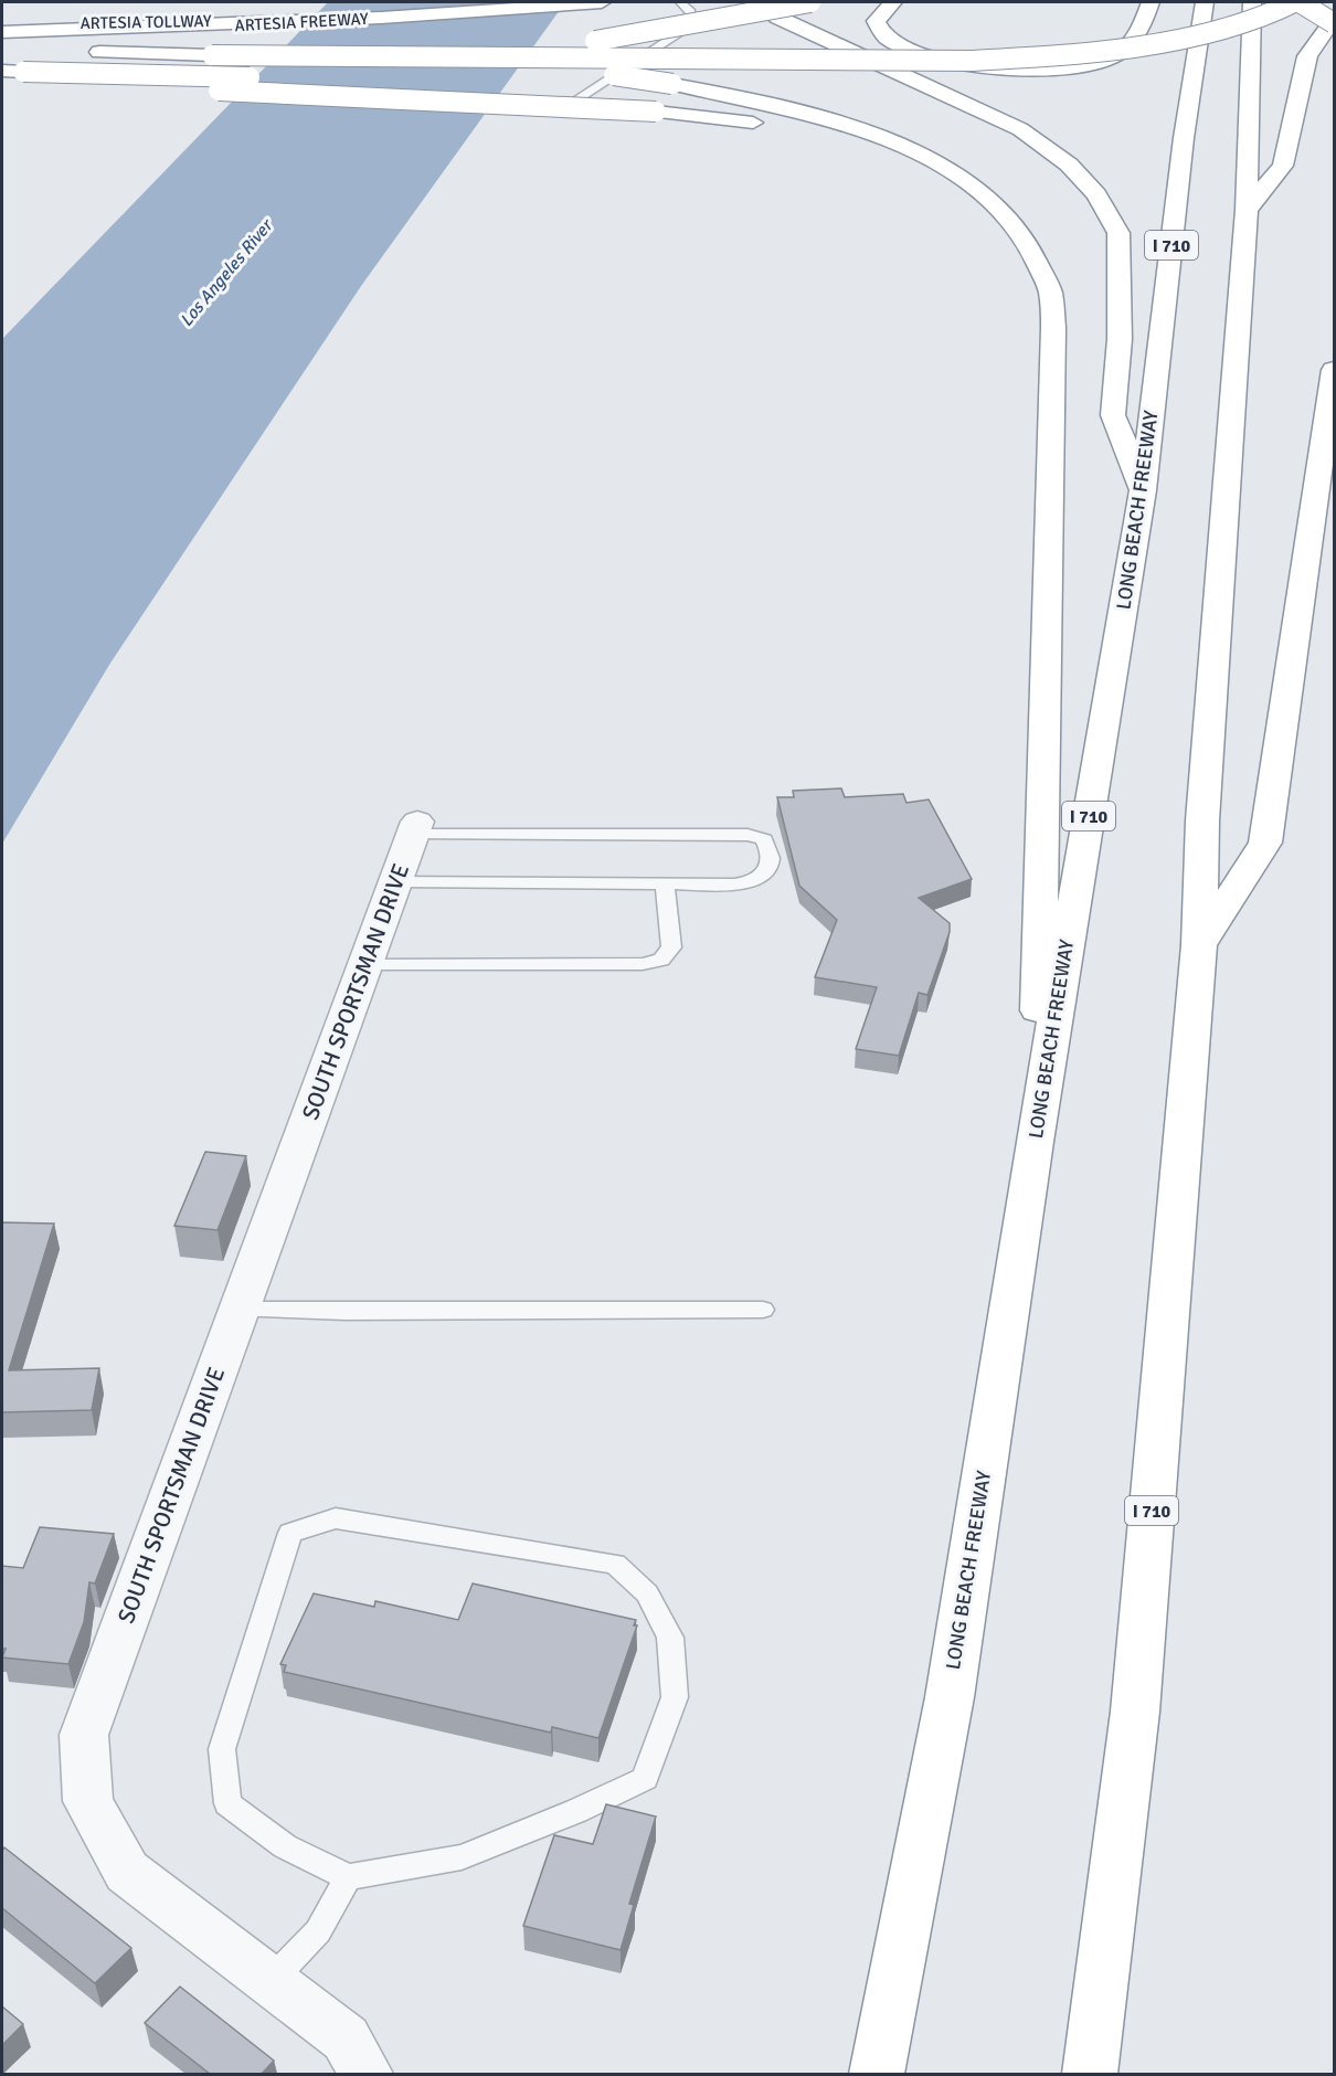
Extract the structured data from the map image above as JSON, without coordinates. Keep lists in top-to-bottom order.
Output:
{
  "streets": {
    "highway": [
      "ARTESIA TOLLWAY",
      "ARTESIA FREEWAY",
      "I 710",
      "LONG BEACH FREEWAY"
    ],
    "street": ["SOUTH SPORTSMAN DRIVE"]
  },
  "crossings": [
    ["ARTESIA TOLLWAY", "ARTESIA FREEWAY"]
  ],
  "water": ["Los Angeles River"]
}
